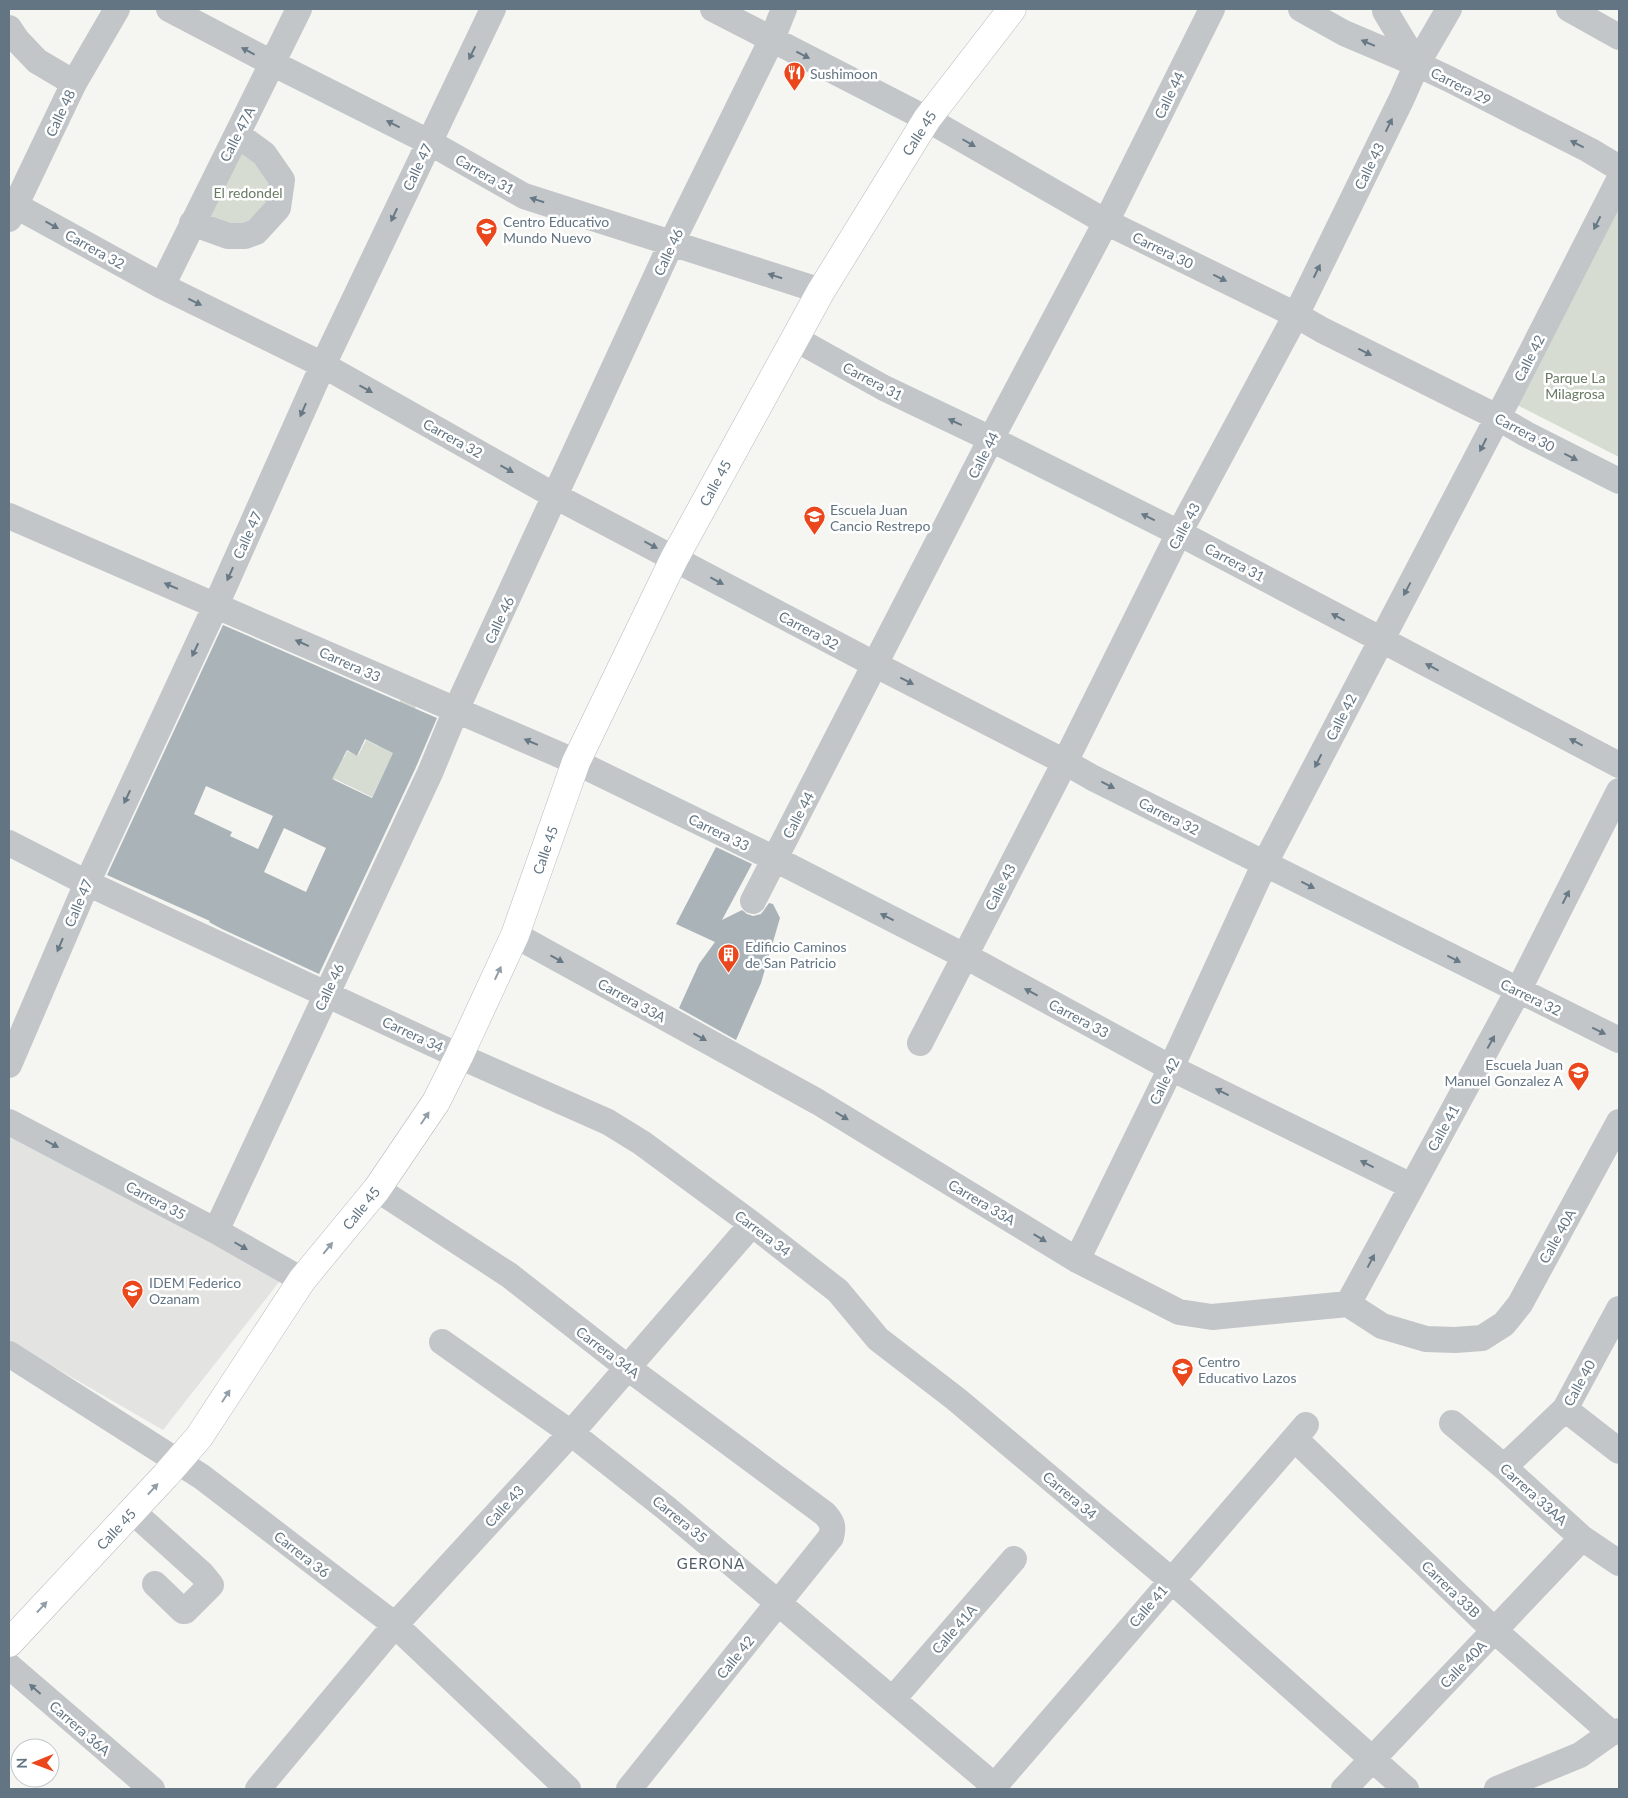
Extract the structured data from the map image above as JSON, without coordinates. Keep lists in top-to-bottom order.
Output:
{
  "streets": {
    "main road": ["Calle 45"],
    "street": [
      "Carrera 29",
      "Calle 44",
      "Calle 48",
      "Calle 47A",
      "Calle 43",
      "Calle 47",
      "Carrera 31",
      "Carrera 32",
      "Carrera 30",
      "Calle 46",
      "Calle 42",
      "Carrera 33",
      "Carrera 33A",
      "Carrera 34",
      "Calle 41",
      "Carrera 35",
      "Calle 40A",
      "Carrera 34A",
      "Calle 40",
      "Carrera 33AA",
      "Carrera 36",
      "Carrera 33B",
      "Calle 41A",
      "Carrera 36A"
    ]
  },
  "crossings": [
    ["Carrera 29", "Calle 43"],
    ["Calle 44", "Carrera 31"],
    ["Calle 44", "Carrera 32"],
    ["Calle 44", "Carrera 30"],
    ["Calle 44", "Carrera 33"],
    ["Calle 48", "Carrera 32"],
    ["Calle 45", "Carrera 31"],
    ["Calle 45", "Carrera 32"],
    ["Calle 45", "Carrera 30"],
    ["Calle 45", "Carrera 33"],
    ["Calle 45", "Carrera 33A"],
    ["Calle 45", "Carrera 34"],
    ["Calle 45", "Carrera 35"],
    ["Calle 45", "Carrera 34A"],
    ["Calle 45", "Carrera 36"],
    ["Calle 47A", "Carrera 31"],
    ["Calle 47A", "Carrera 32"],
    ["Calle 43", "Carrera 31"],
    ["Calle 43", "Carrera 32"],
    ["Calle 43", "Carrera 30"],
    ["Calle 43", "Carrera 33"],
    ["Calle 43", "Carrera 34"],
    ["Calle 43", "Carrera 35"],
    ["Calle 43", "Carrera 34A"],
    ["Calle 43", "Carrera 36"],
    ["Calle 47", "Carrera 31"],
    ["Calle 47", "Carrera 32"],
    ["Calle 47", "Carrera 33"],
    ["Calle 47", "Carrera 34"],
    ["Carrera 31", "Calle 46"],
    ["Carrera 31", "Calle 42"],
    ["Carrera 32", "Calle 46"],
    ["Carrera 32", "Calle 42"],
    ["Carrera 32", "Calle 41"],
    ["Carrera 30", "Calle 46"],
    ["Carrera 30", "Calle 42"],
    ["Calle 46", "Carrera 33"],
    ["Calle 46", "Carrera 34"],
    ["Calle 46", "Carrera 35"],
    ["Calle 42", "Carrera 33"],
    ["Calle 42", "Carrera 33A"],
    ["Calle 42", "Carrera 35"],
    ["Calle 42", "Carrera 34A"],
    ["Carrera 33", "Calle 41"],
    ["Carrera 33A", "Calle 41"],
    ["Carrera 33A", "Calle 40A"],
    ["Carrera 34", "Calle 41"],
    ["Carrera 34", "Calle 40A"],
    ["Calle 41", "Carrera 35"],
    ["Calle 41", "Calle 40A"],
    ["Calle 41", "Carrera 33B"],
    ["Carrera 35", "Calle 41A"],
    ["Calle 40A", "Carrera 33AA"],
    ["Calle 40A", "Carrera 33B"],
    ["Calle 40", "Carrera 33AA"]
  ],
  "one_way": [
    "Carrera 29",
    "Calle 45",
    "Calle 47",
    "Carrera 31",
    "Carrera 32",
    "Carrera 30",
    "Calle 42",
    "Carrera 33",
    "Carrera 33A",
    "Calle 41",
    "Carrera 36A"
  ],
  "districts": ["GERONA"],
  "parks": ["El redondel", "Parque La Milagrosa"],
  "places": {
    "restaurant": ["Sushimoon"],
    "school or university": [
      "Centro Educativo Mundo Nuevo",
      "Escuela Juan Cancio Restrepo",
      "Escuela Juan Manuel Gonzalez A",
      "IDEM Federico Ozanam",
      "Centro Educativo Lazos"
    ],
    "building": ["Edificio Caminos de San Patricio"]
  },
  "north": "left"
}
